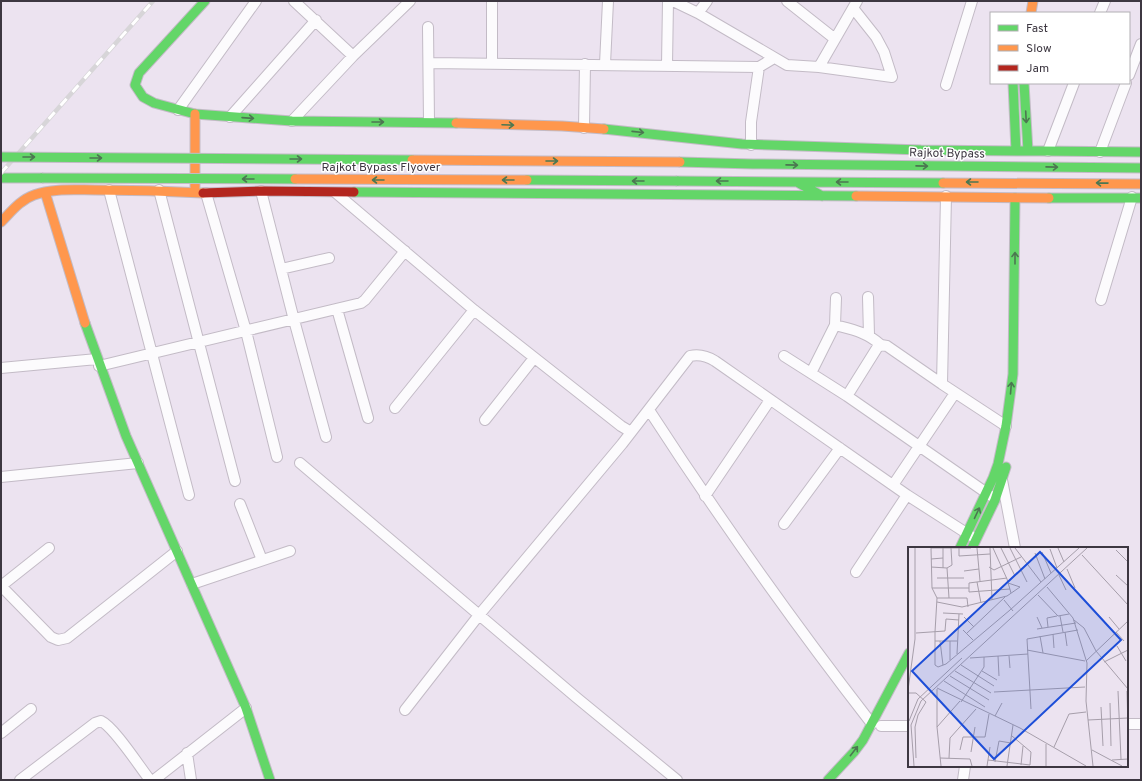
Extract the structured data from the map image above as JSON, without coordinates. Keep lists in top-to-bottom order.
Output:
{
  "streets": {
    "main road": ["Rajkot Bypass", "Rajkot Bypass Flyover"]
  },
  "crossings": [
    ["Rajkot Bypass", "Rajkot Bypass Flyover"]
  ],
  "legend": ["Fast", "Slow", "Jam"]
}
